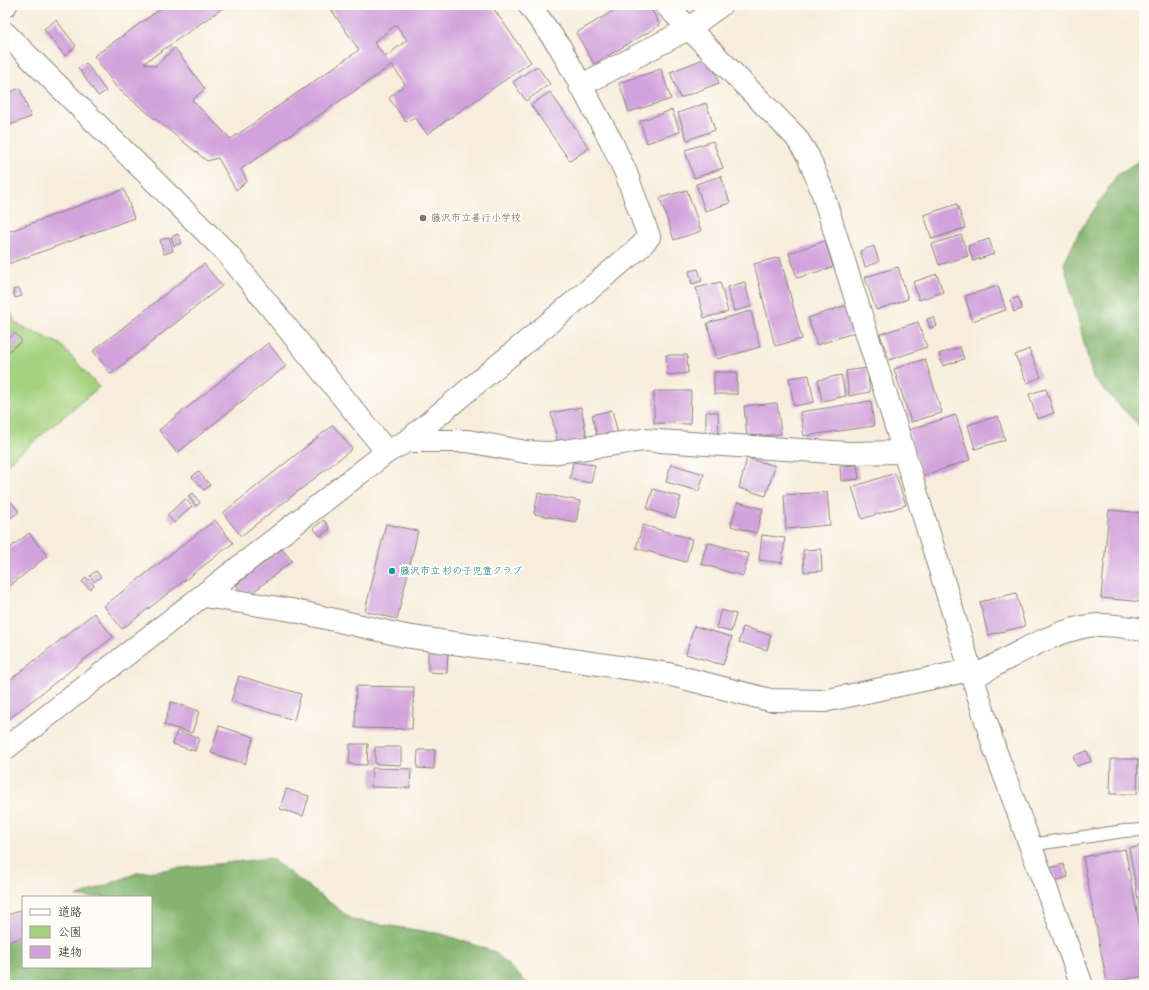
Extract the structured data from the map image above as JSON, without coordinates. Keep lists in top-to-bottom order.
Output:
{
  "places": ["藤沢市立善行小学校", "藤沢市立 杉の子児童クラブ"],
  "legend": ["道路", "公園", "建物"]
}
